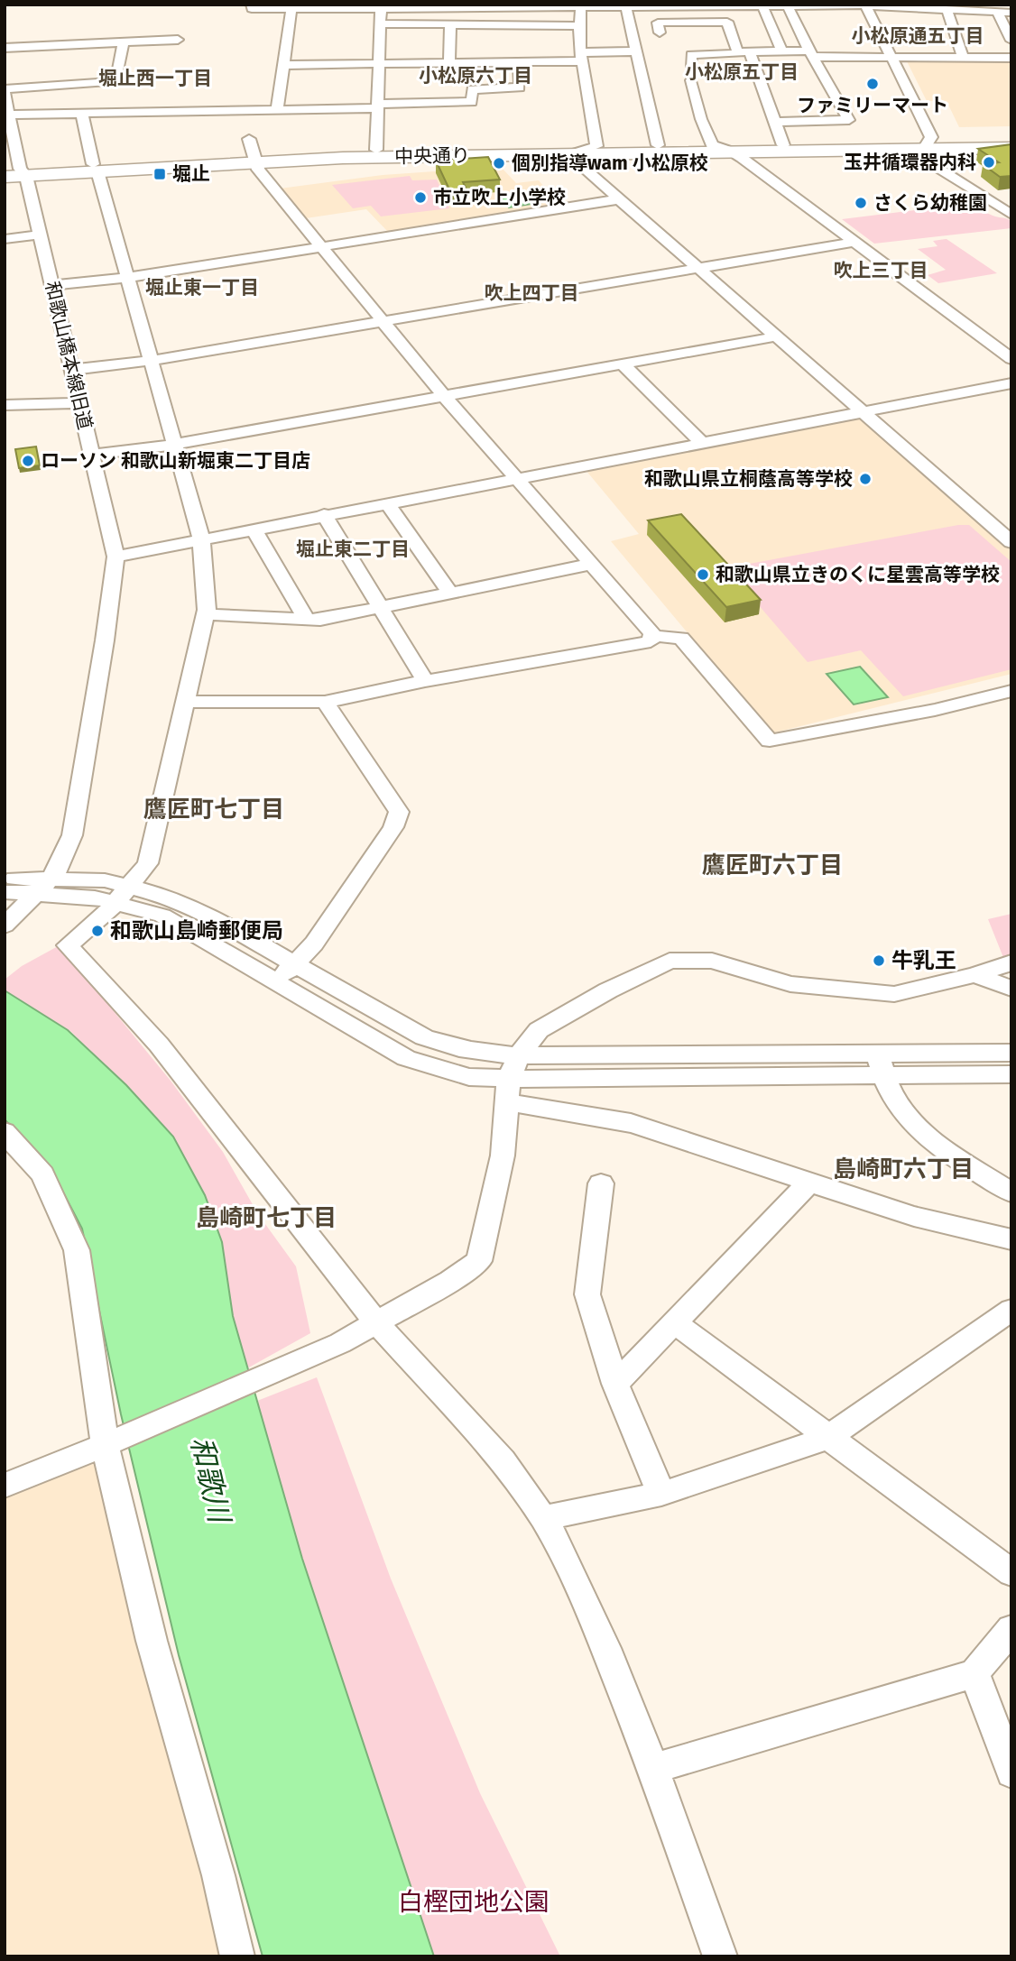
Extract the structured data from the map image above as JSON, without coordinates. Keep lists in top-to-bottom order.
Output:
{
  "streets": {
    "highway": ["中央通り"],
    "street": ["和歌山橋本線旧道"]
  },
  "crossings": [
    ["中央通り", "和歌山橋本線旧道"]
  ],
  "districts": [
    "小松原通五丁目",
    "小松原五丁目",
    "小松原六丁目",
    "堀止西一丁目",
    "吹上三丁目",
    "堀止東一丁目",
    "吹上四丁目",
    "堀止東二丁目",
    "鷹匠町七丁目",
    "鷹匠町六丁目",
    "島崎町六丁目",
    "島崎町七丁目"
  ],
  "water": ["和歌川"],
  "parks": ["白樫団地公園"],
  "places": {
    "other": [
      "ファミリーマート",
      "玉井循環器内科",
      "個別指導wam 小松原校",
      "市立吹上小学校",
      "さくら幼稚園",
      "ローソン 和歌山新堀東二丁目店",
      "和歌山県立桐蔭高等学校",
      "和歌山県立きのくに星雲高等学校",
      "和歌山島崎郵便局",
      "牛乳王"
    ],
    "transit": ["堀止"]
  }
}
